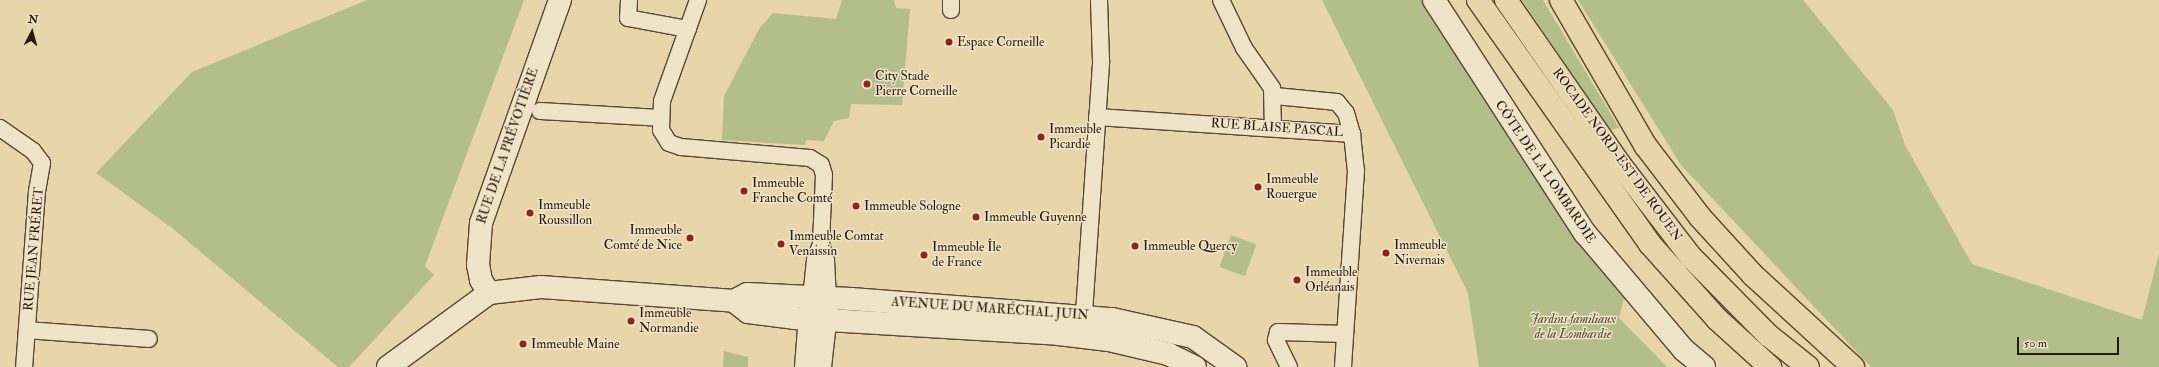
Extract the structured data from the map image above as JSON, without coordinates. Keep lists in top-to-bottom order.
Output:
{
  "streets": {
    "highway": ["ROCADE NORD-EST DE ROUEN"],
    "street": [
      "RUE BLAISE PASCAL",
      "RUE DE LA PRÉVOTIÈRE",
      "CÔTE DE LA LOMBARDIE",
      "RUE JEAN FRÉRET",
      "AVENUE DU MARÉCHAL JUIN"
    ]
  },
  "crossings": [
    ["RUE DE LA PRÉVOTIÈRE", "AVENUE DU MARÉCHAL JUIN"]
  ],
  "parks": ["Jardins familiaux de la Lombardie"],
  "places": [
    "Espace Corneille",
    "City Stade Pierre Corneille",
    "Immeuble Picardie",
    "Immeuble Rouergue",
    "Immeuble Franche Comté",
    "Immeuble Sologne",
    "Immeuble Roussillon",
    "Immeuble Guyenne",
    "Immeuble Comté de Nice",
    "Immeuble Comtat Venaissin",
    "Immeuble Quercy",
    "Immeuble Nivernais",
    "Immeuble Île de France",
    "Immeuble Orléanais",
    "Immeuble Normandie",
    "Immeuble Maine"
  ],
  "scale_bar": "50 m",
  "north": "top"
}
